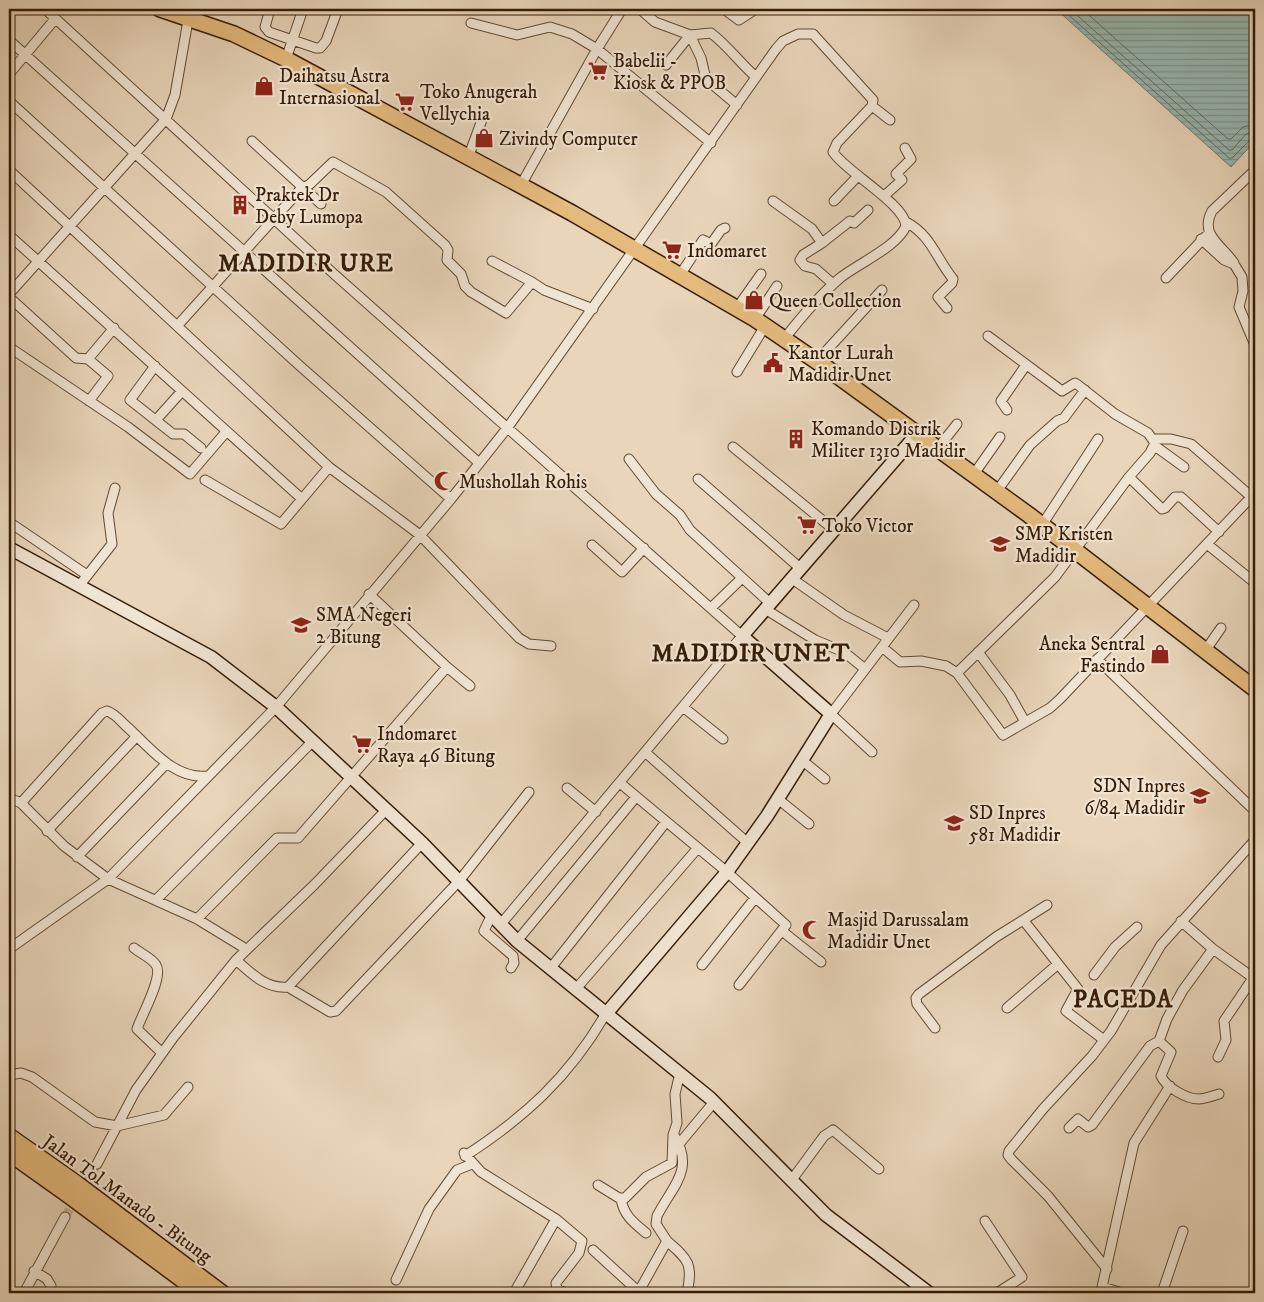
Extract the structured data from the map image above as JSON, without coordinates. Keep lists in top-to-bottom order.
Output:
{
  "streets": {
    "highway": ["Jalan Tol Manado - Bitung"]
  },
  "districts": ["MADIDIR URE", "MADIDIR UNET", "PACEDA"],
  "places": {
    "supermarket": [
      "Babelii - Kiosk & PPOB",
      "Toko Anugerah Vellychia",
      "Indomaret",
      "Toko Victor",
      "Indomaret Raya 46 Bitung"
    ],
    "shop": [
      "Daihatsu Astra Internasional",
      "Zivindy Computer",
      "Queen Collection",
      "Aneka Sentral Fastindo"
    ],
    "building": ["Praktek Dr Deby Lumopa", "Komando Distrik Militer 1310 Madidir"],
    "public building": ["Kantor Lurah Madidir Unet"],
    "mosque": ["Mushollah Rohis", "Masjid Darussalam Madidir Unet"],
    "school or university": [
      "SMP Kristen Madidir",
      "SMA Negeri 2 Bitung",
      "SDN Inpres 6/84 Madidir",
      "SD Inpres 581 Madidir"
    ]
  }
}
